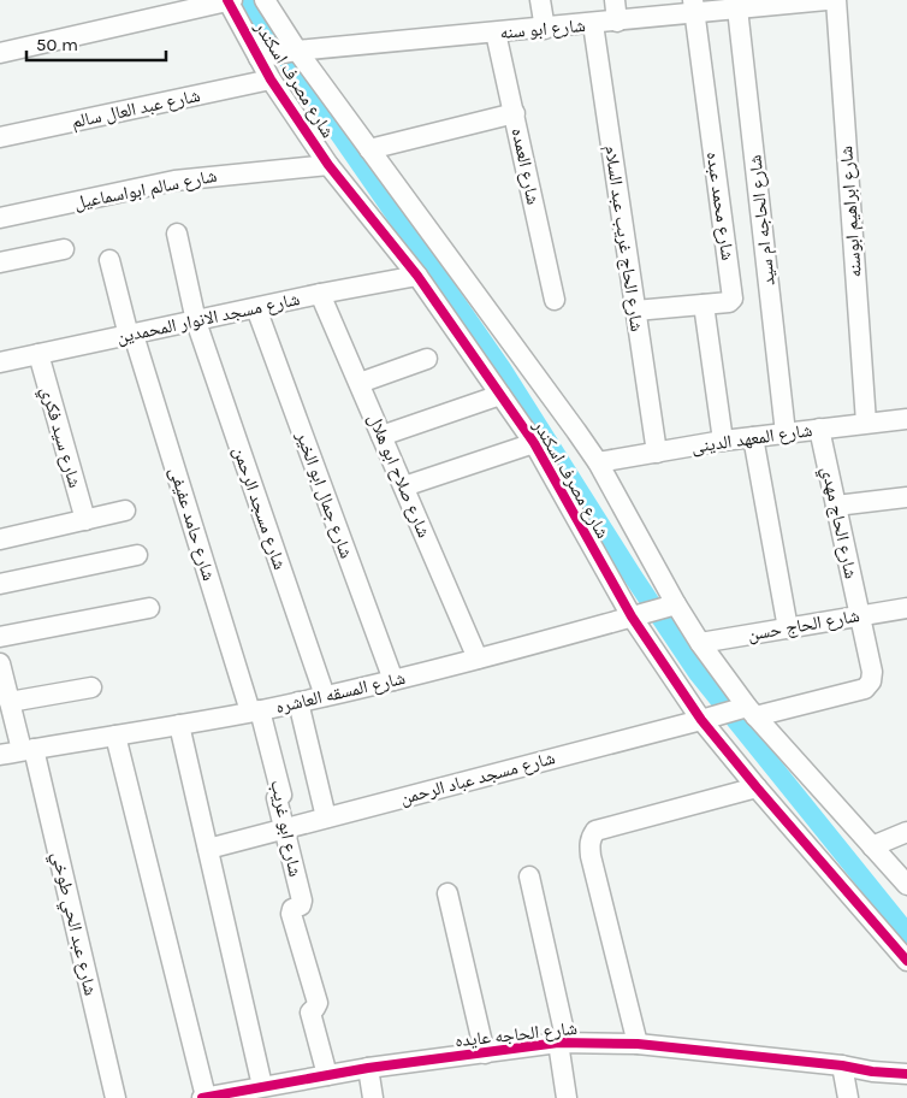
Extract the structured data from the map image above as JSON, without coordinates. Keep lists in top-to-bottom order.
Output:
{
  "streets": {
    "street": [
      "شارع ابو سنه",
      "شارع مصرف اسكندر",
      "شارع عبد العال سالم",
      "شارع العمده",
      "شارع سالم ابواسماعيل",
      "شارع محمد عبده",
      "شارع ابراهيم ابوسنه",
      "شارع الحاجه ام سيد",
      "شارع الحاج غريب عبد السلام",
      "شارع مسجد الانوار المحمدين",
      "شارع سيد فكري",
      "شارع المعهد الدينى",
      "شارع صلاح ابو هلال",
      "شارع جمال ابو الخير",
      "شارع مسجد الرحمن",
      "شارع الحاج مهدي",
      "شارع حامد عفيفى",
      "شارع الحاج حسن",
      "شارع المسقه العاشره",
      "شارع مسجد عباد الرحمن",
      "شارع ابو غريب",
      "شارع عبد الحي طوخي",
      "شارع الحاجه عايده"
    ]
  },
  "crossings": [
    ["شارع ابو سنه", "شارع مصرف اسكندر"],
    ["شارع ابو سنه", "شارع العمده"],
    ["شارع ابو سنه", "شارع محمد عبده"],
    ["شارع ابو سنه", "شارع الحاجه ام سيد"],
    ["شارع ابو سنه", "شارع الحاج غريب عبد السلام"],
    ["شارع مصرف اسكندر", "شارع عبد العال سالم"],
    ["شارع مصرف اسكندر", "شارع سالم ابواسماعيل"],
    ["شارع مصرف اسكندر", "شارع مسجد الانوار المحمدين"],
    ["شارع مصرف اسكندر", "شارع المعهد الدينى"],
    ["شارع مصرف اسكندر", "شارع الحاج مهدي"],
    ["شارع مصرف اسكندر", "شارع الحاج حسن"],
    ["شارع مصرف اسكندر", "شارع المسقه العاشره"],
    ["شارع مصرف اسكندر", "شارع مسجد عباد الرحمن"],
    ["شارع محمد عبده", "شارع الحاج غريب عبد السلام"],
    ["شارع ابراهيم ابوسنه", "شارع المعهد الدينى"],
    ["شارع الحاجه ام سيد", "شارع المعهد الدينى"],
    ["شارع الحاج غريب عبد السلام", "شارع المعهد الدينى"],
    ["شارع مسجد الانوار المحمدين", "شارع سيد فكري"],
    ["شارع مسجد الانوار المحمدين", "شارع صلاح ابو هلال"],
    ["شارع مسجد الانوار المحمدين", "شارع جمال ابو الخير"],
    ["شارع مسجد الانوار المحمدين", "شارع مسجد الرحمن"],
    ["شارع مسجد الانوار المحمدين", "شارع حامد عفيفى"],
    ["شارع المعهد الدينى", "شارع الحاج مهدي"],
    ["شارع صلاح ابو هلال", "شارع المسقه العاشره"],
    ["شارع جمال ابو الخير", "شارع المسقه العاشره"],
    ["شارع مسجد الرحمن", "شارع المسقه العاشره"],
    ["شارع الحاج مهدي", "شارع الحاج حسن"],
    ["شارع الحاج مهدي", "شارع مسجد عباد الرحمن"],
    ["شارع حامد عفيفى", "شارع المسقه العاشره"],
    ["شارع حامد عفيفى", "شارع ابو غريب"],
    ["شارع المسقه العاشره", "شارع ابو غريب"],
    ["شارع المسقه العاشره", "شارع عبد الحي طوخي"],
    ["شارع مسجد عباد الرحمن", "شارع ابو غريب"],
    ["شارع ابو غريب", "شارع الحاجه عايده"]
  ],
  "scale_bar": "50 m"
}
